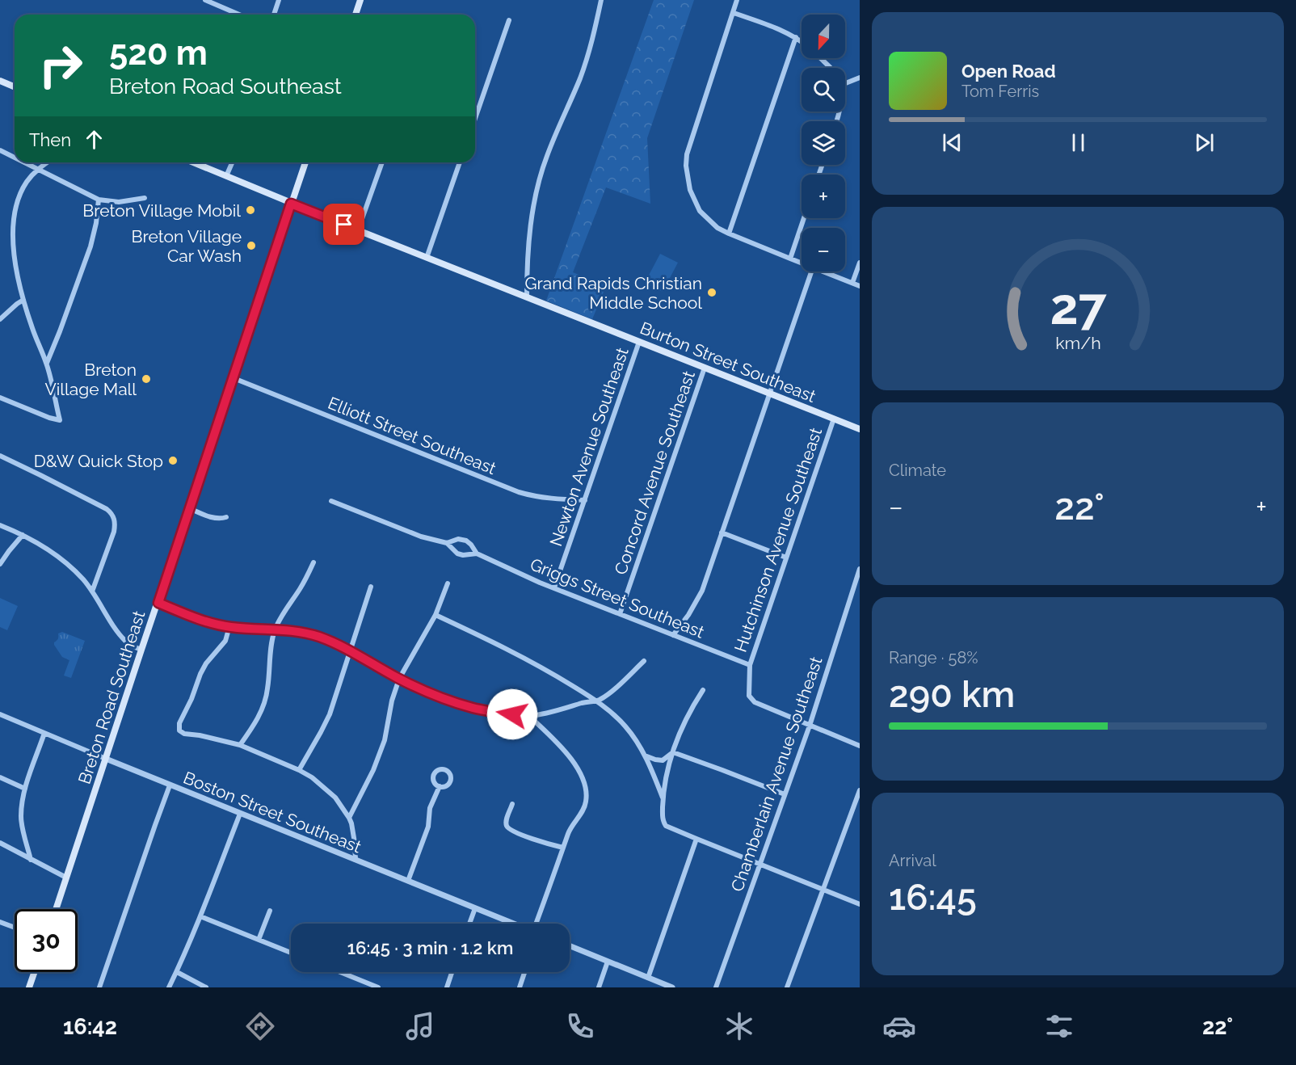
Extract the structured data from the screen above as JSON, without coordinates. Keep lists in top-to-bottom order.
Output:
{
  "streets": {
    "main road": ["Burton Street Southeast", "Breton Road Southeast"],
    "street": [
      "Elliott Street Southeast",
      "Newton Avenue Southeast",
      "Concord Avenue Southeast",
      "Hutchinson Avenue Southeast",
      "Griggs Street Southeast",
      "Chamberlain Avenue Southeast",
      "Boston Street Southeast"
    ]
  },
  "crossings": [
    ["Burton Street Southeast", "Newton Avenue Southeast"],
    ["Burton Street Southeast", "Concord Avenue Southeast"],
    ["Burton Street Southeast", "Hutchinson Avenue Southeast"],
    ["Burton Street Southeast", "Breton Road Southeast"],
    ["Elliott Street Southeast", "Newton Avenue Southeast"],
    ["Elliott Street Southeast", "Breton Road Southeast"],
    ["Newton Avenue Southeast", "Griggs Street Southeast"],
    ["Concord Avenue Southeast", "Griggs Street Southeast"],
    ["Hutchinson Avenue Southeast", "Griggs Street Southeast"],
    ["Hutchinson Avenue Southeast", "Chamberlain Avenue Southeast"],
    ["Breton Road Southeast", "Boston Street Southeast"]
  ],
  "places": [
    "Breton Village Mobil",
    "Breton Village Car Wash",
    "Grand Rapids Christian Middle School",
    "Breton Village Mall",
    "D&W Quick Stop"
  ],
  "north": "bottom",
  "page": {
    "map_buttons": ["+", "−"],
    "turn": ["520 m", "Breton Road Southeast"],
    "song": ["Open Road", "Tom Ferris"],
    "then": "Then",
    "tile": [
      "Climate",
      ["Range · 58%", "290 km"],
      ["Arrival", "16:45"]
    ],
    "heat": ["−", "22°", "+"],
    "limit": "30",
    "trip": "16:45 · 3 min · 1.2 km",
    "tabs": ["16:42", "22°"],
    "gauge": ["27", "km/h"]
  }
}
